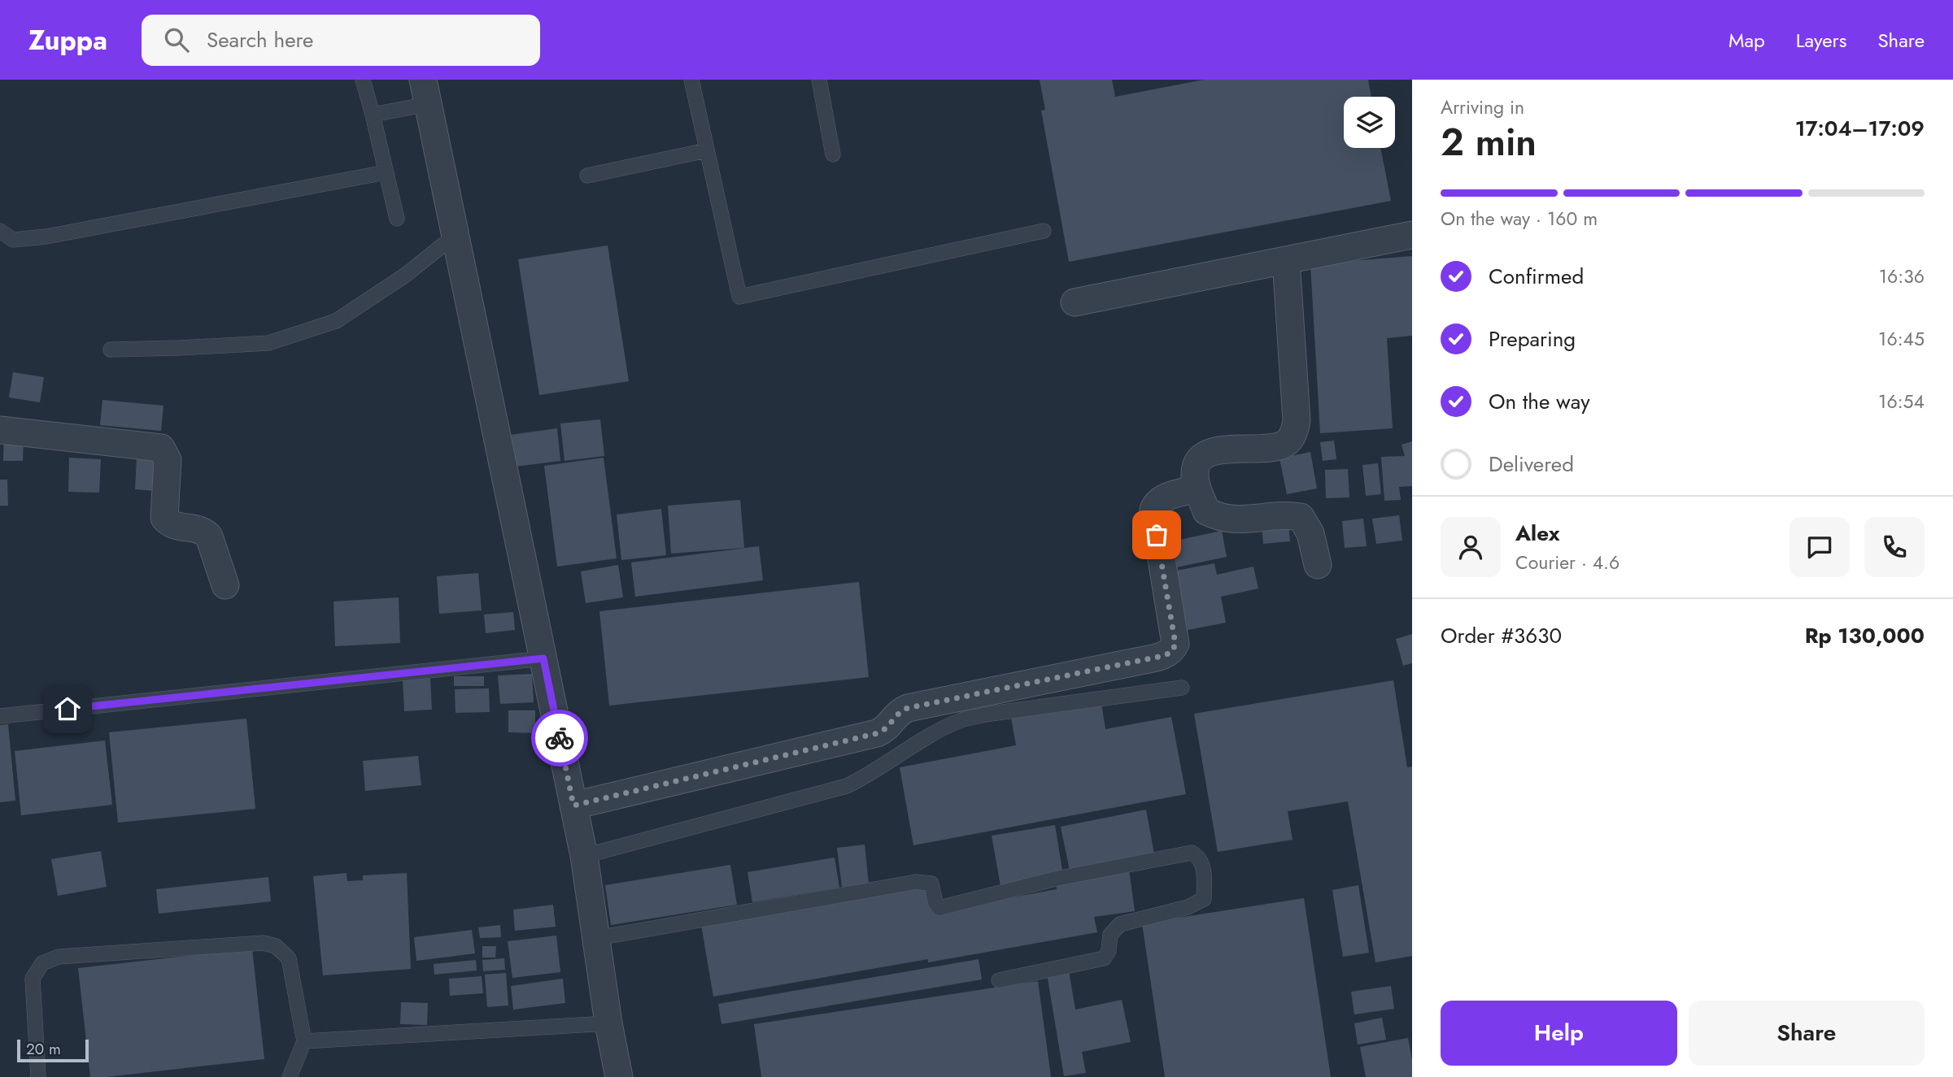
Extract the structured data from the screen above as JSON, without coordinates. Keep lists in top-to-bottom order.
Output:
{
  "scale_bar": "20 m",
  "page": {
    "header": "Zuppa",
    "search": "Search here",
    "nav": ["Map", "Layers", "Share"],
    "heading": ["2 min", "Arriving in", "17:04–17:09"],
    "panel": [
      "Alex",
      "Courier · 4.6",
      "Order #3630",
      "Rp 130,000"
    ],
    "bar": "On the way · 160 m",
    "list": [
      ["Confirmed", "16:36"],
      ["Preparing", "16:45"],
      ["On the way", "16:54"],
      "Delivered"
    ],
    "buttons": ["Help", "Share"],
    "scale": "20 m"
  }
}
